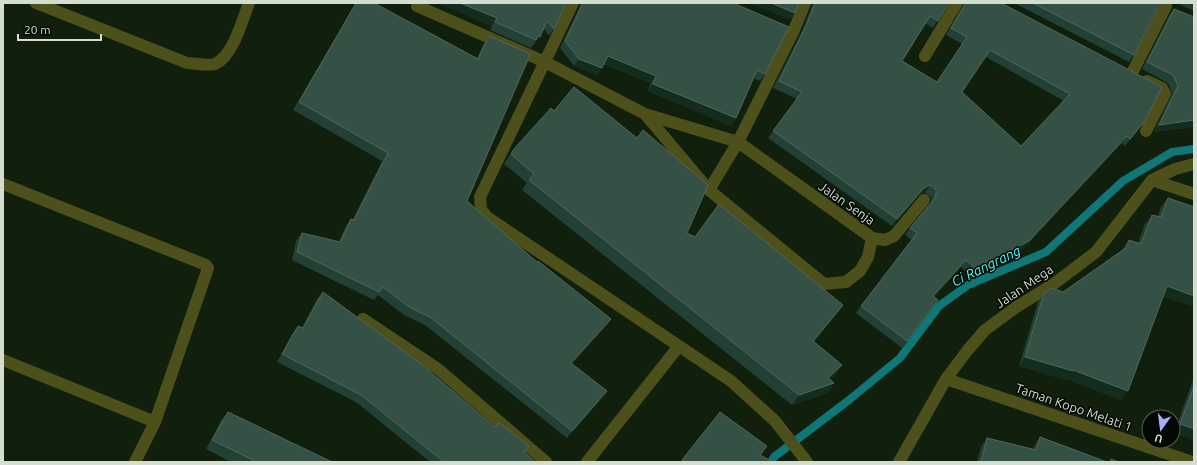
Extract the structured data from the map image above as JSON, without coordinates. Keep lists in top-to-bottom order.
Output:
{
  "streets": {
    "street": ["Jalan Senja", "Jalan Mega", "Taman Kopo Melati 1"]
  },
  "crossings": [
    ["Jalan Mega", "Taman Kopo Melati 1"]
  ],
  "water": ["Ci Rangrang"],
  "scale_bar": "20 m",
  "north": "bottom"
}
